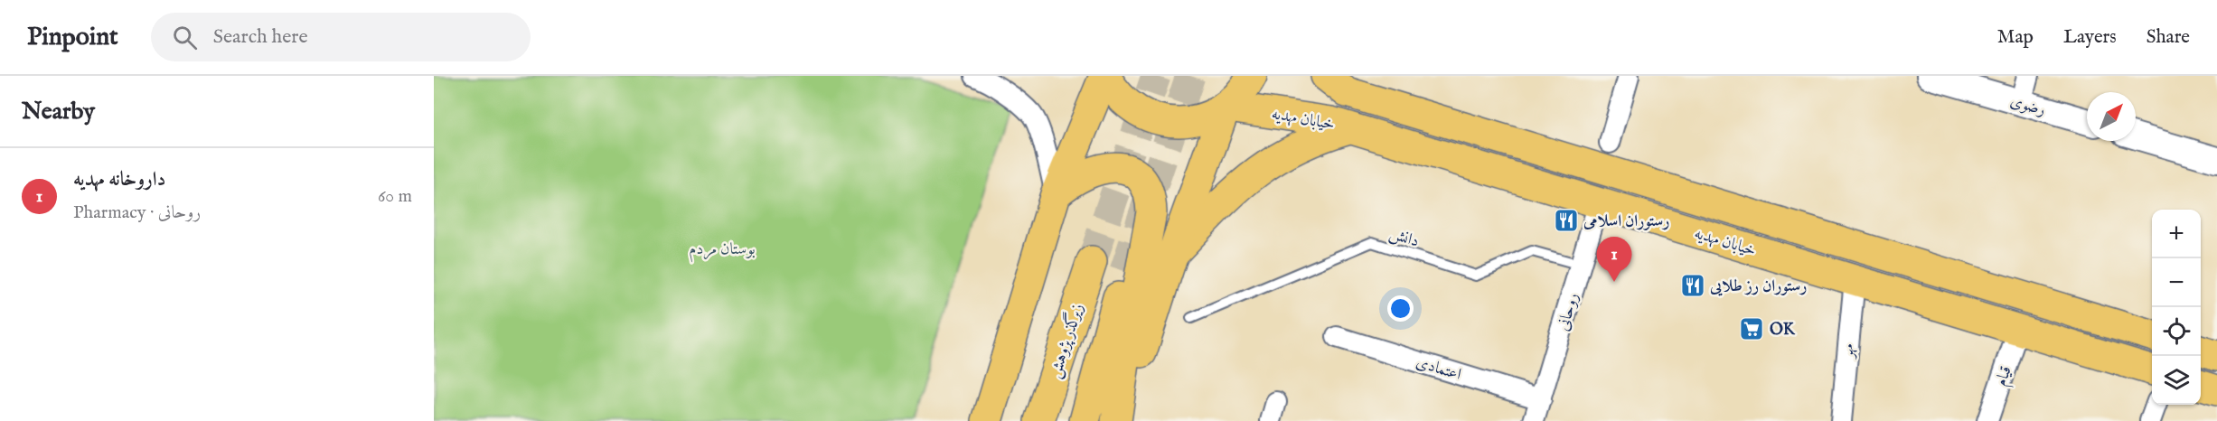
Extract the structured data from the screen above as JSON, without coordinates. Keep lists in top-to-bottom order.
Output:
{
  "streets": {
    "main road": ["خیابان مهدیه", "زیرگذر پژوهش"],
    "street": [
      "رضوی",
      "روحانی",
      "مهر",
      "اعتمادی",
      "قیام"
    ],
    "lane": ["دانش"]
  },
  "crossings": [
    ["خیابان مهدیه", "روحانی"],
    ["خیابان مهدیه", "مهر"],
    ["خیابان مهدیه", "قیام"],
    ["دانش", "روحانی"],
    ["روحانی", "اعتمادی"]
  ],
  "parks": ["بوستان مردم"],
  "places": {
    "restaurant": ["رستوران اسلامی", "رستوران رز طلایی"],
    "supermarket": ["OK"]
  },
  "north": "top right",
  "page": {
    "header": "Pinpoint",
    "search": "Search here",
    "nav": ["Map", "Layers", "Share"],
    "heading": "Nearby",
    "list": [
      {
        "mark": "1",
        "name": "داروخانه مهدیه",
        "note": "Pharmacy · روحانی",
        "value": "60 m"
      }
    ],
    "map_buttons": ["+", "−"],
    "pins": "1"
  }
}
